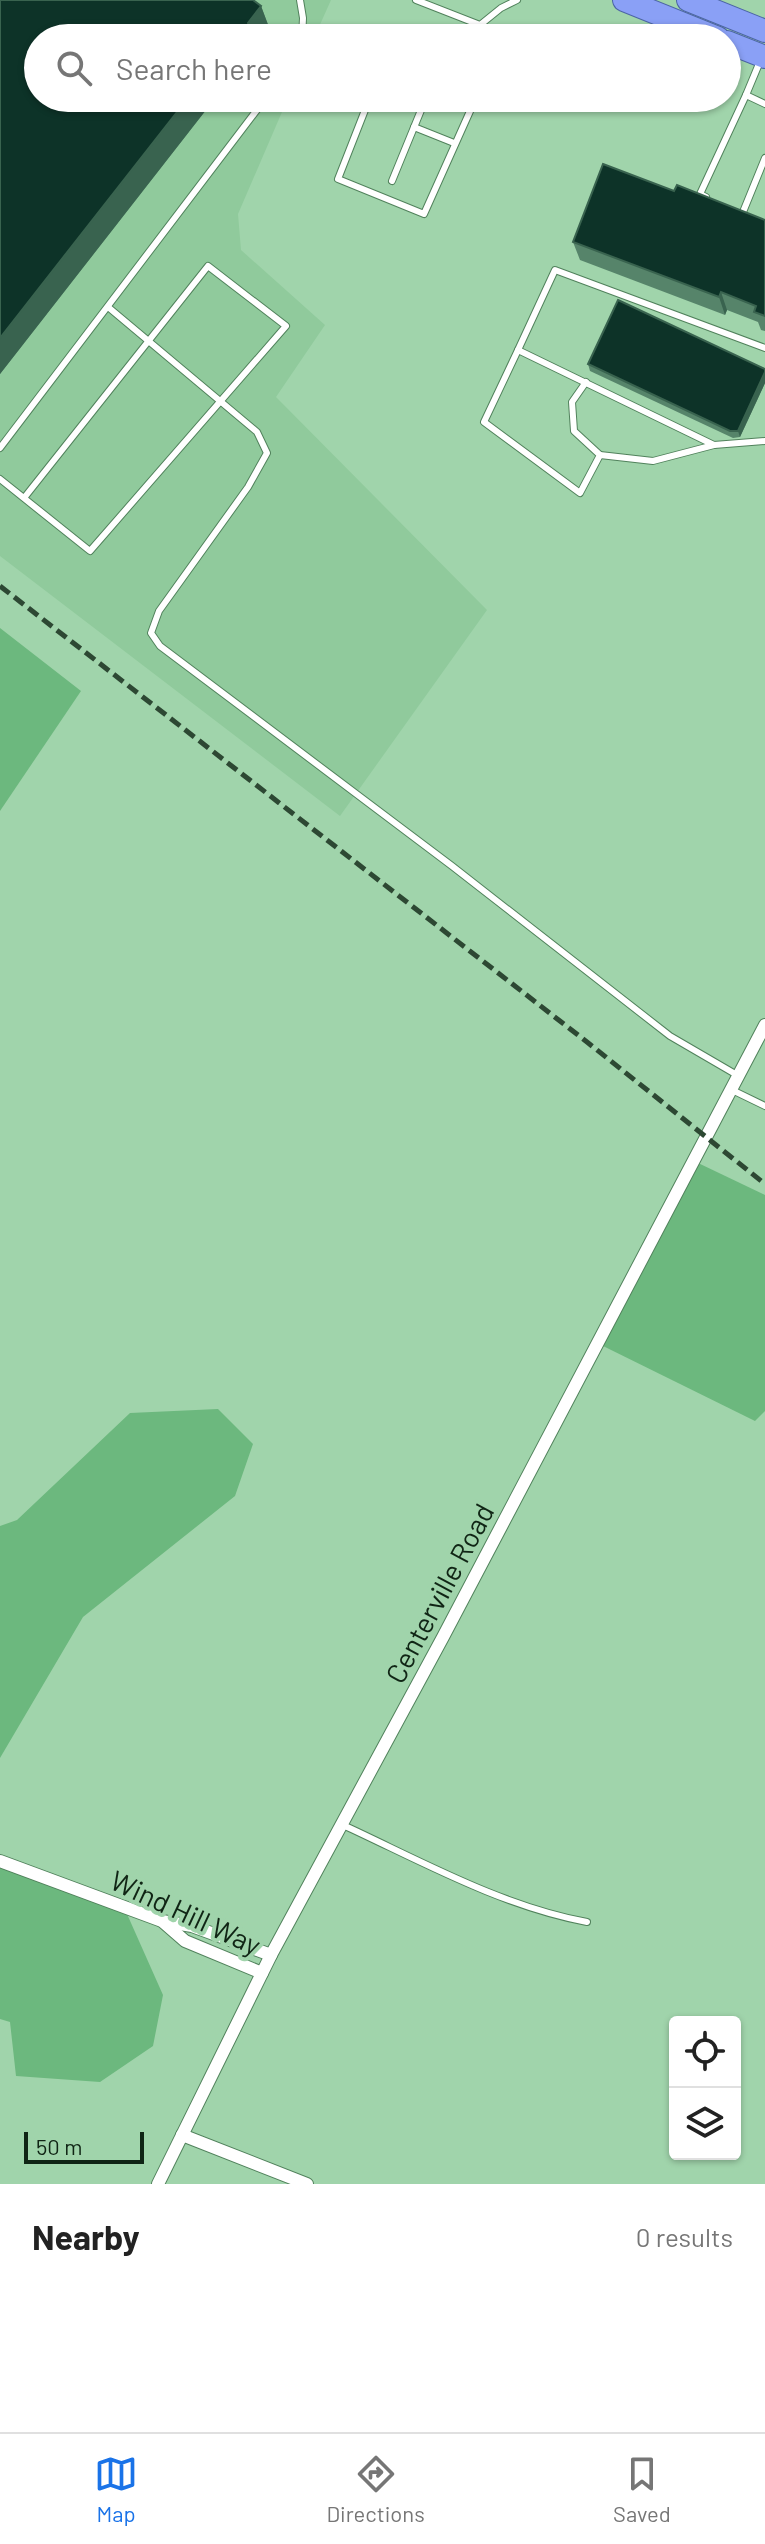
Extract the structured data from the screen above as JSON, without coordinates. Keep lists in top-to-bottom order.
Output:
{
  "streets": {
    "street": ["Centerville Road", "Wind Hill Way"]
  },
  "crossings": [
    ["Centerville Road", "Wind Hill Way"]
  ],
  "scale_bar": "50 m",
  "page": {
    "search": "Search here",
    "scale": "50 m",
    "heading": ["Nearby", "0 results"],
    "nav": ["Map", "Directions", "Saved"]
  }
}
